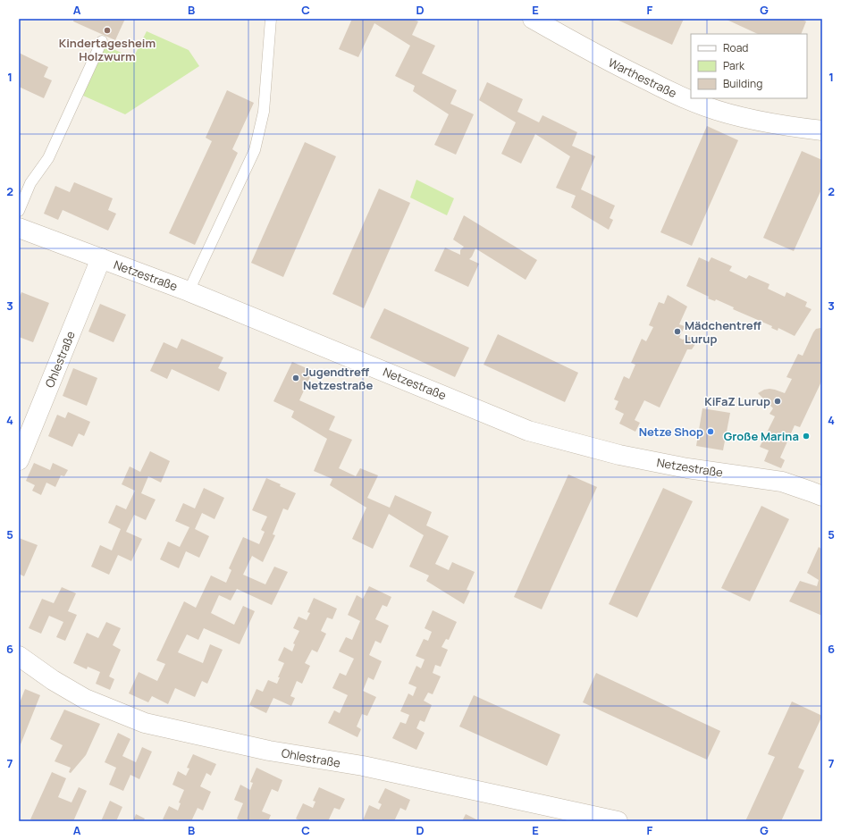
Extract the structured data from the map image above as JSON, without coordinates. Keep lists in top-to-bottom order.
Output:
{
  "streets": {
    "street": ["Warthestraße", "Netzestraße", "Ohlestraße"]
  },
  "crossings": [
    ["Netzestraße", "Ohlestraße"]
  ],
  "places": [
    "Kindertagesheim Holzwurm",
    "Mädchentreff Lurup",
    "Jugendtreff Netzestraße",
    "KiFaZ Lurup",
    "Netze Shop",
    "Große Marina"
  ],
  "legend": ["Road", "Park", "Building"],
  "grid": {
    "columns": [
      "A",
      "B",
      "C",
      "D",
      "E",
      "F",
      "G"
    ],
    "rows": [
      "1",
      "2",
      "3",
      "4",
      "5",
      "6",
      "7"
    ]
  }
}
